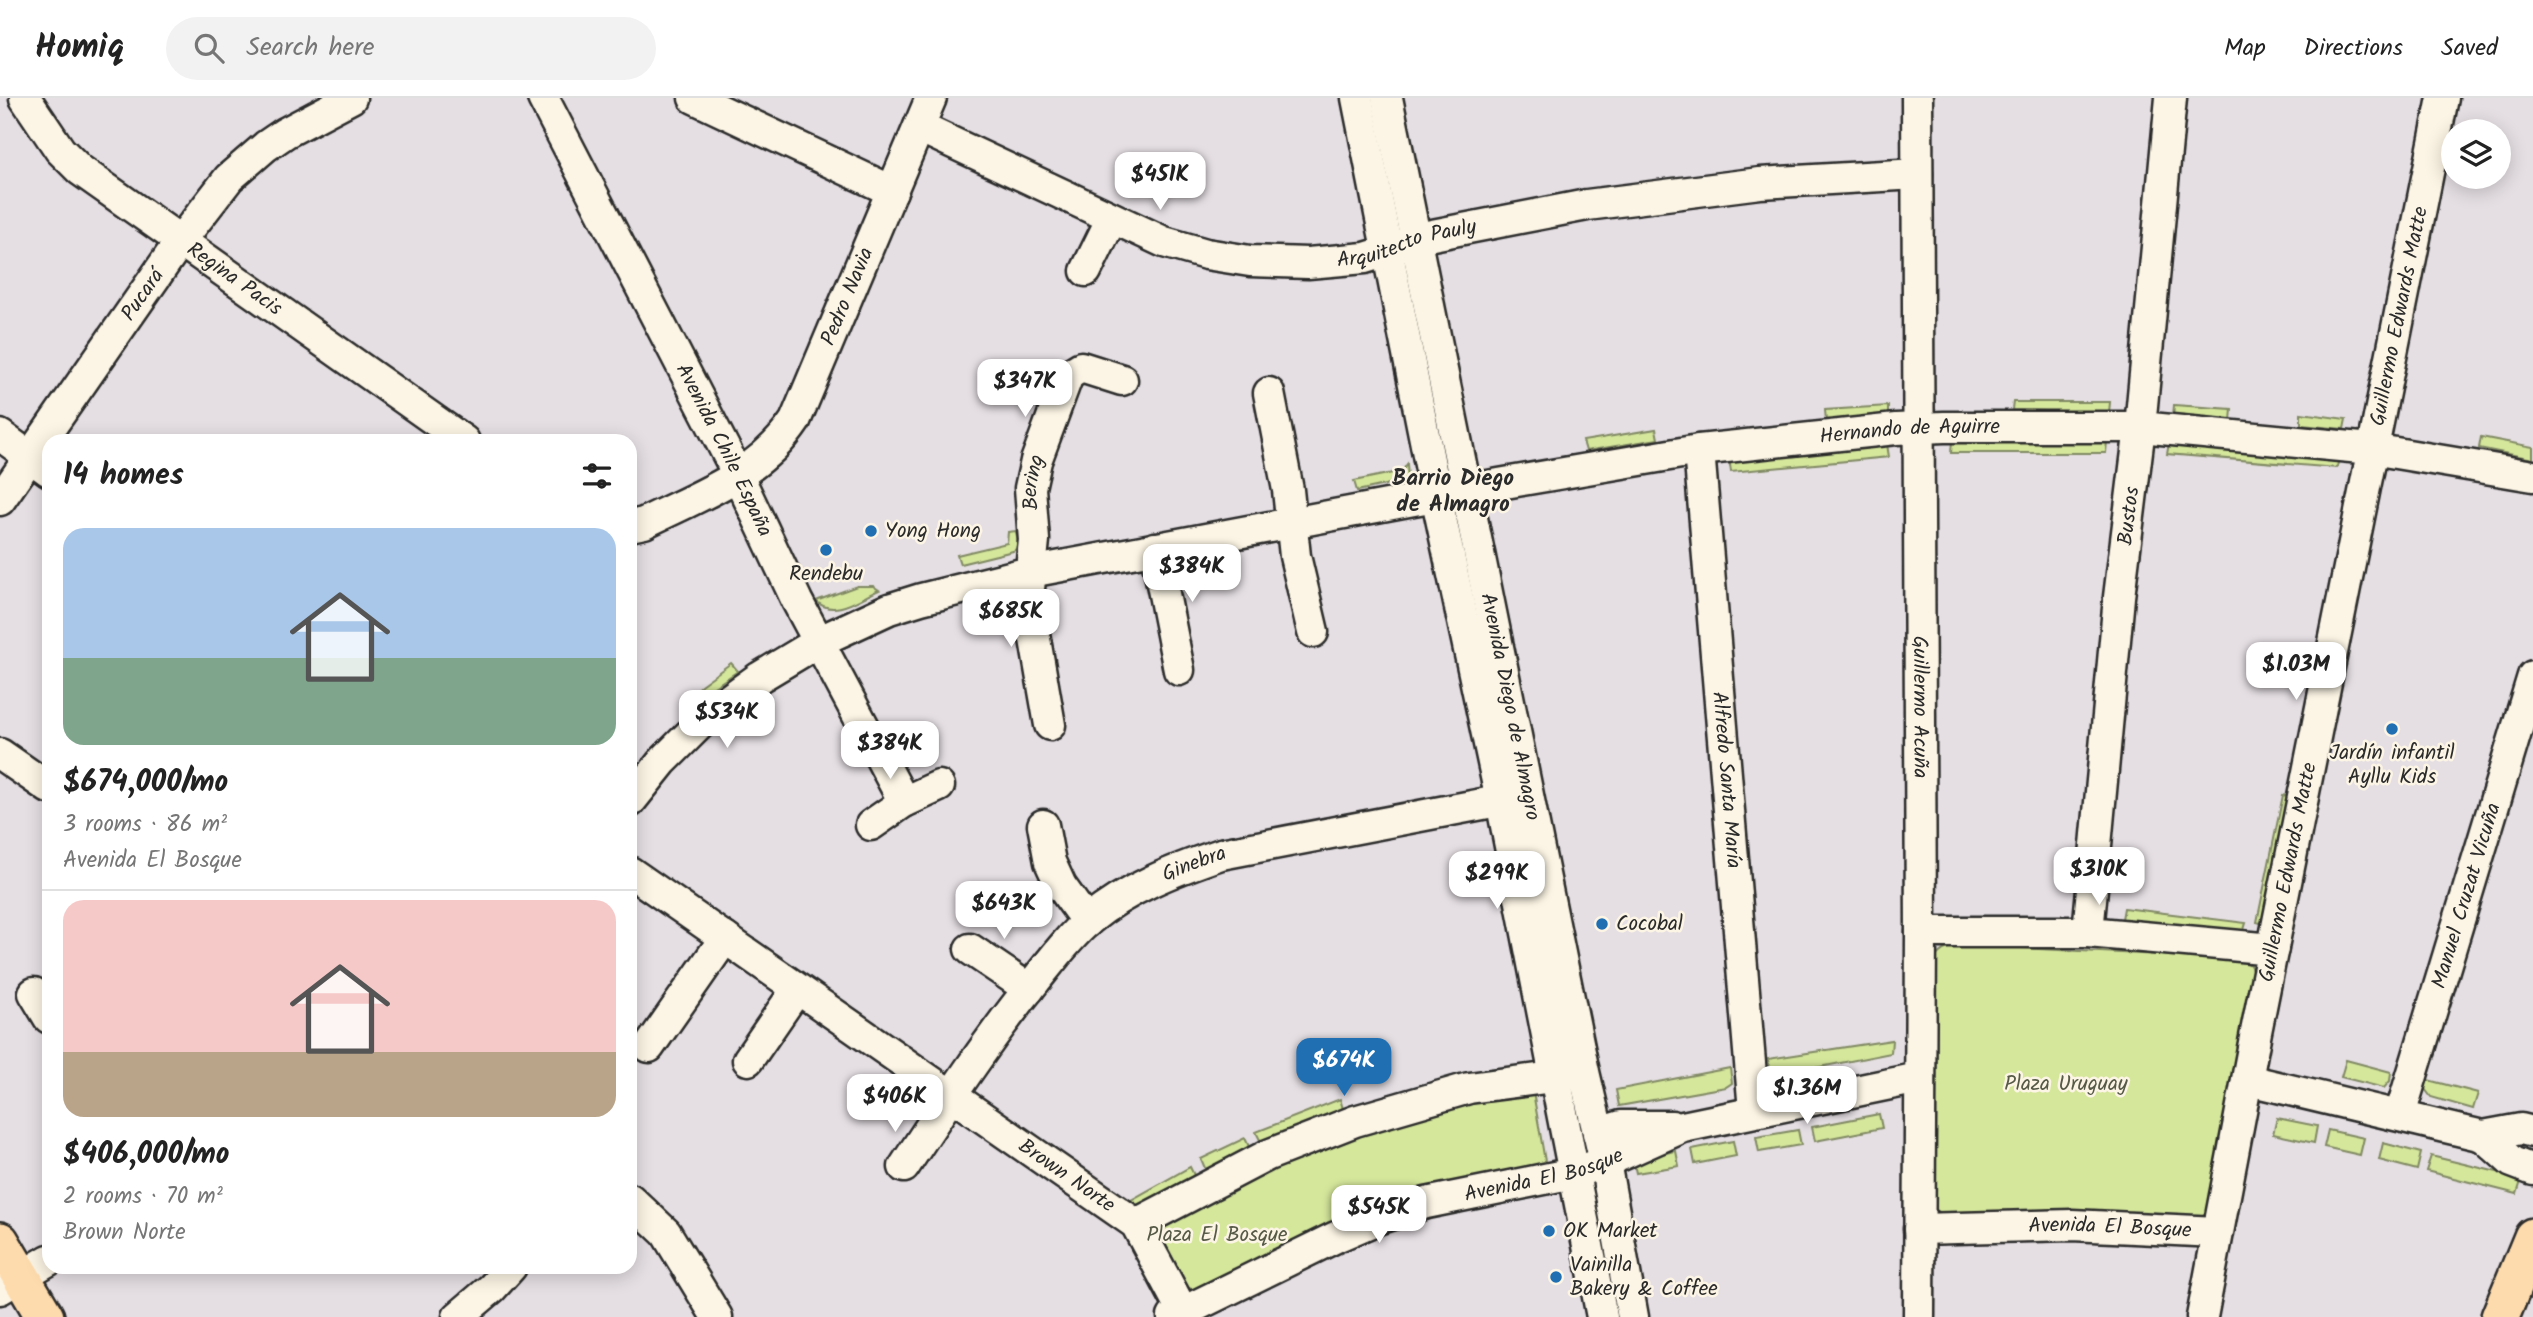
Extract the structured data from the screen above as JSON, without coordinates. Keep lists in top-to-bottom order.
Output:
{
  "streets": {
    "street": [
      "Arquitecto Pauly",
      "Regina Pacis",
      "Pucará",
      "Pedro Navia",
      "Guillermo Edwards Matte",
      "Hernando de Aguirre",
      "Avenida Chile España",
      "Bering",
      "Bustos",
      "Avenida Diego de Almagro",
      "Guillermo Acuña",
      "Alfredo Santa María",
      "Ginebra",
      "Manuel Cruzat Vicuña",
      "Avenida El Bosque",
      "Brown Norte"
    ]
  },
  "crossings": [
    ["Arquitecto Pauly", "Pedro Navia"],
    ["Arquitecto Pauly", "Avenida Diego de Almagro"],
    ["Arquitecto Pauly", "Guillermo Acuña"],
    ["Regina Pacis", "Pucará"],
    ["Pedro Navia", "Avenida Chile España"],
    ["Guillermo Edwards Matte", "Hernando de Aguirre"],
    ["Guillermo Edwards Matte", "Avenida El Bosque"],
    ["Hernando de Aguirre", "Avenida Chile España"],
    ["Hernando de Aguirre", "Bering"],
    ["Hernando de Aguirre", "Bustos"],
    ["Hernando de Aguirre", "Avenida Diego de Almagro"],
    ["Hernando de Aguirre", "Guillermo Acuña"],
    ["Hernando de Aguirre", "Alfredo Santa María"],
    ["Avenida Diego de Almagro", "Ginebra"],
    ["Avenida Diego de Almagro", "Avenida El Bosque"],
    ["Guillermo Acuña", "Avenida El Bosque"],
    ["Alfredo Santa María", "Avenida El Bosque"],
    ["Ginebra", "Brown Norte"],
    ["Avenida El Bosque", "Brown Norte"]
  ],
  "districts": ["Barrio Diego de Almagro"],
  "parks": ["Plaza Uruguay", "Plaza El Bosque"],
  "places": [
    "Yong Hong",
    "Rendebu",
    "Jardín infantil Ayllu Kids",
    "Cocobal",
    "OK Market",
    "Vainilla Bakery & Coffee"
  ],
  "page": {
    "header": "Homiq",
    "search": "Search here",
    "nav": ["Map", "Directions", "Saved"],
    "price": [
      "$451K",
      "$347K",
      "$384K",
      "$685K",
      "$1.03M",
      "$534K",
      "$384K",
      "$310K",
      "$299K",
      "$643K",
      "$674K",
      "$1.36M",
      "$406K",
      "$545K"
    ],
    "heading": "14 homes",
    "list": [
      {
        "name": "$674,000/mo",
        "note": "3 rooms · 86 m² · Avenida El Bosque"
      },
      {
        "name": "$406,000/mo",
        "note": "2 rooms · 70 m² · Brown Norte"
      }
    ]
  }
}
